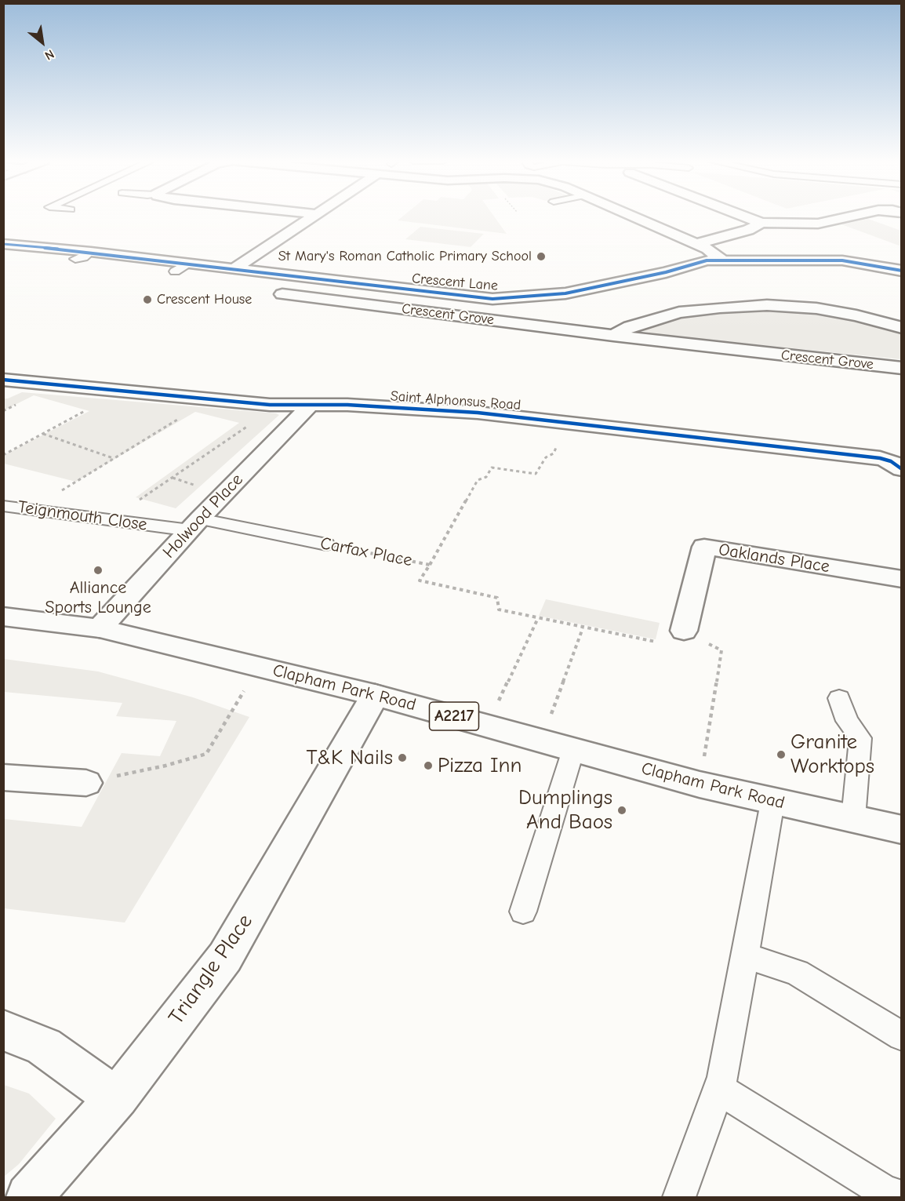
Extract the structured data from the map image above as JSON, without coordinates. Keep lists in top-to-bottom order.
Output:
{
  "streets": {
    "street": [
      "Crescent Lane",
      "Crescent Grove",
      "Saint Alphonsus Road",
      "Holwood Place",
      "Oaklands Place",
      "Clapham Park Road",
      "A2217",
      "Triangle Place"
    ],
    "lane": ["Teignmouth Close", "Carfax Place"]
  },
  "crossings": [
    ["Saint Alphonsus Road", "Holwood Place"],
    ["Teignmouth Close", "Holwood Place"],
    ["Teignmouth Close", "Carfax Place"],
    ["Holwood Place", "Carfax Place"],
    ["Holwood Place", "Clapham Park Road"],
    ["Carfax Place", "Oaklands Place"],
    ["Clapham Park Road", "Triangle Place"]
  ],
  "places": [
    "St Mary's Roman Catholic Primary School",
    "Crescent House",
    "Alliance Sports Lounge",
    "Granite Worktops",
    "T&K Nails",
    "Pizza Inn",
    "Dumplings And Baos"
  ],
  "north": "bottom right"
}
